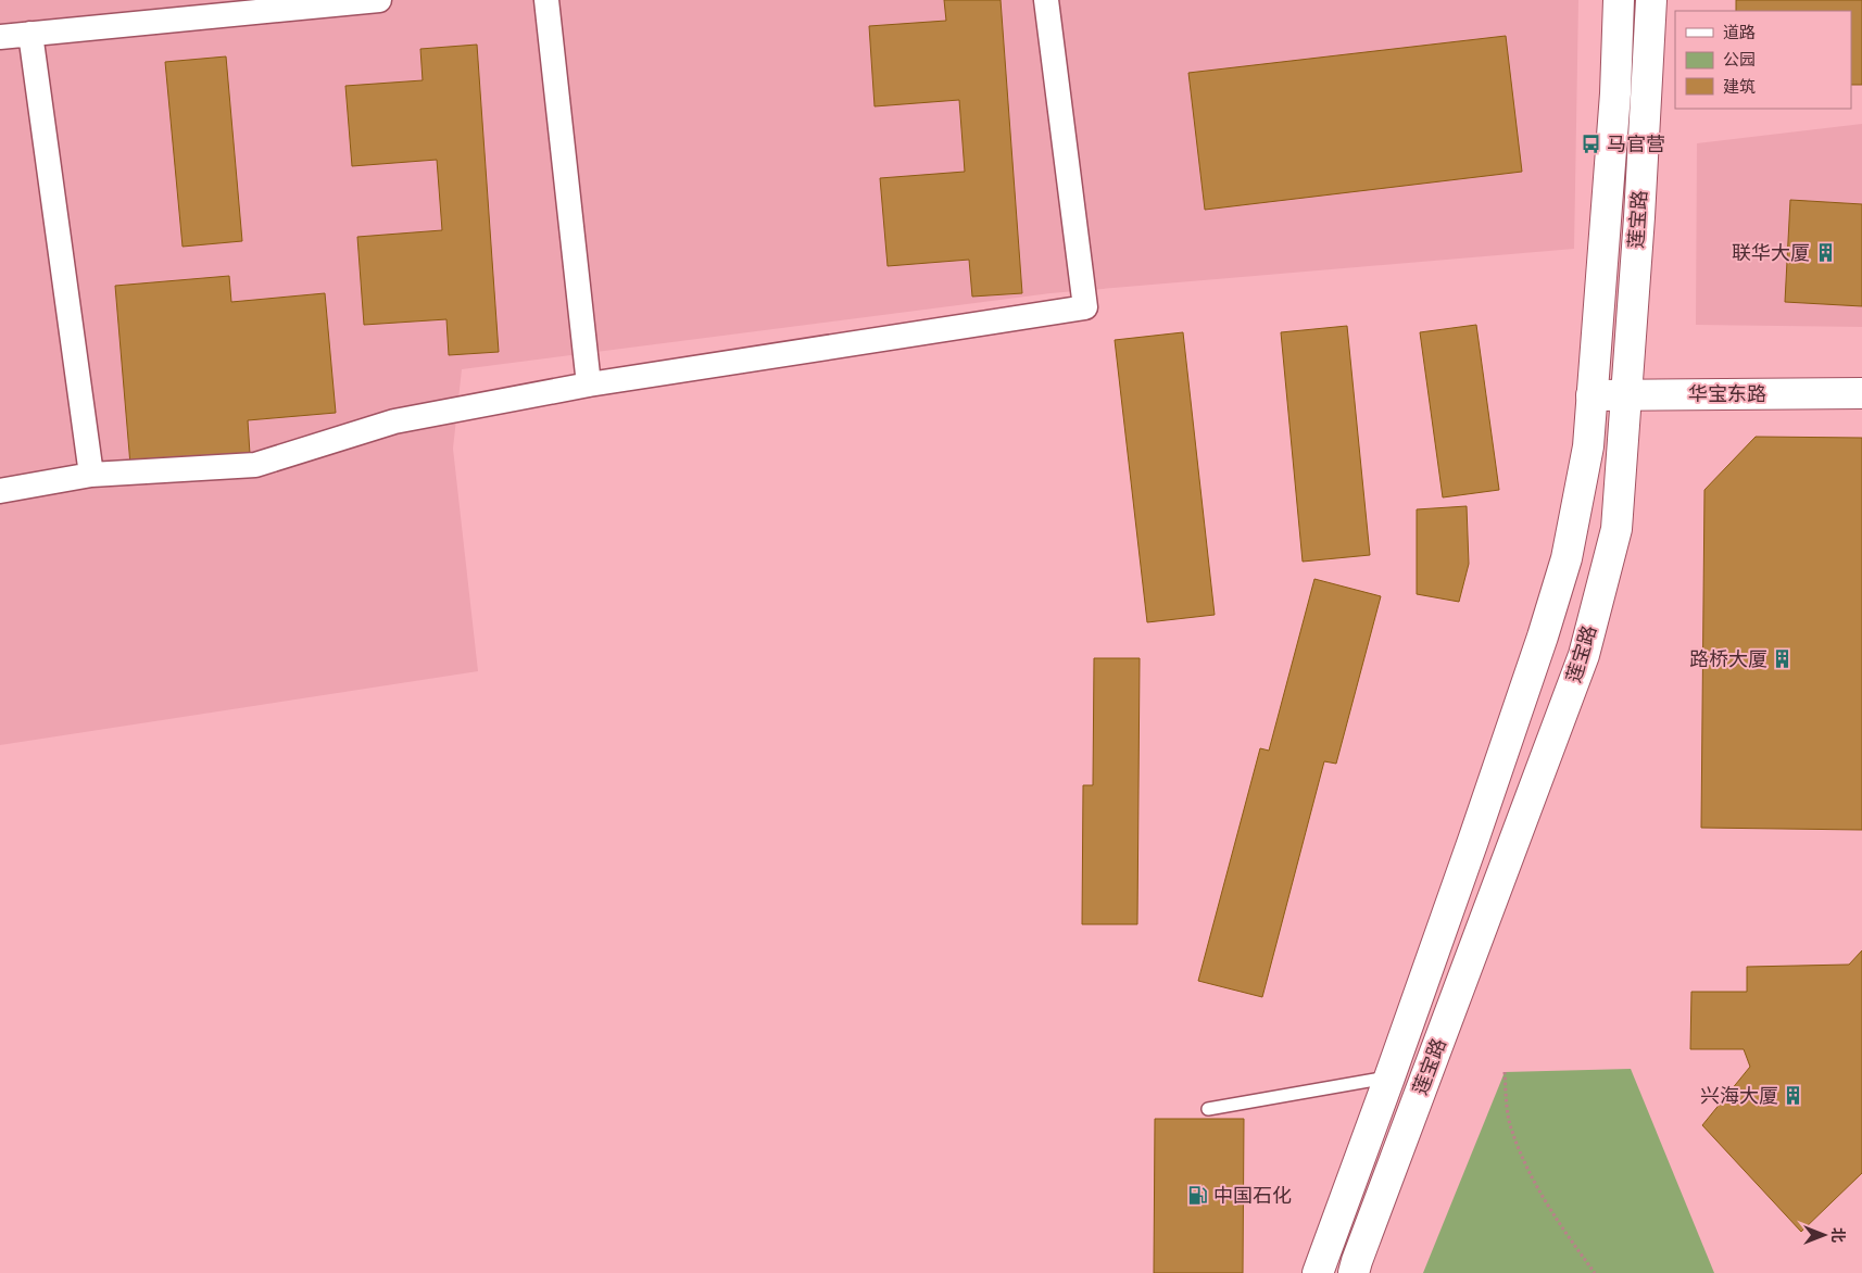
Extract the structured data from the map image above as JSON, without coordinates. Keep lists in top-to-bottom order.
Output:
{
  "streets": {
    "main road": ["莲宝路", "华宝东路"]
  },
  "crossings": [
    ["莲宝路", "华宝东路"]
  ],
  "places": {
    "bus stop": ["马官营"],
    "building": ["联华大厦", "路桥大厦", "兴海大厦"],
    "fuel station": ["中国石化"]
  },
  "legend": ["道路", "公园", "建筑"],
  "north": "right"
}
